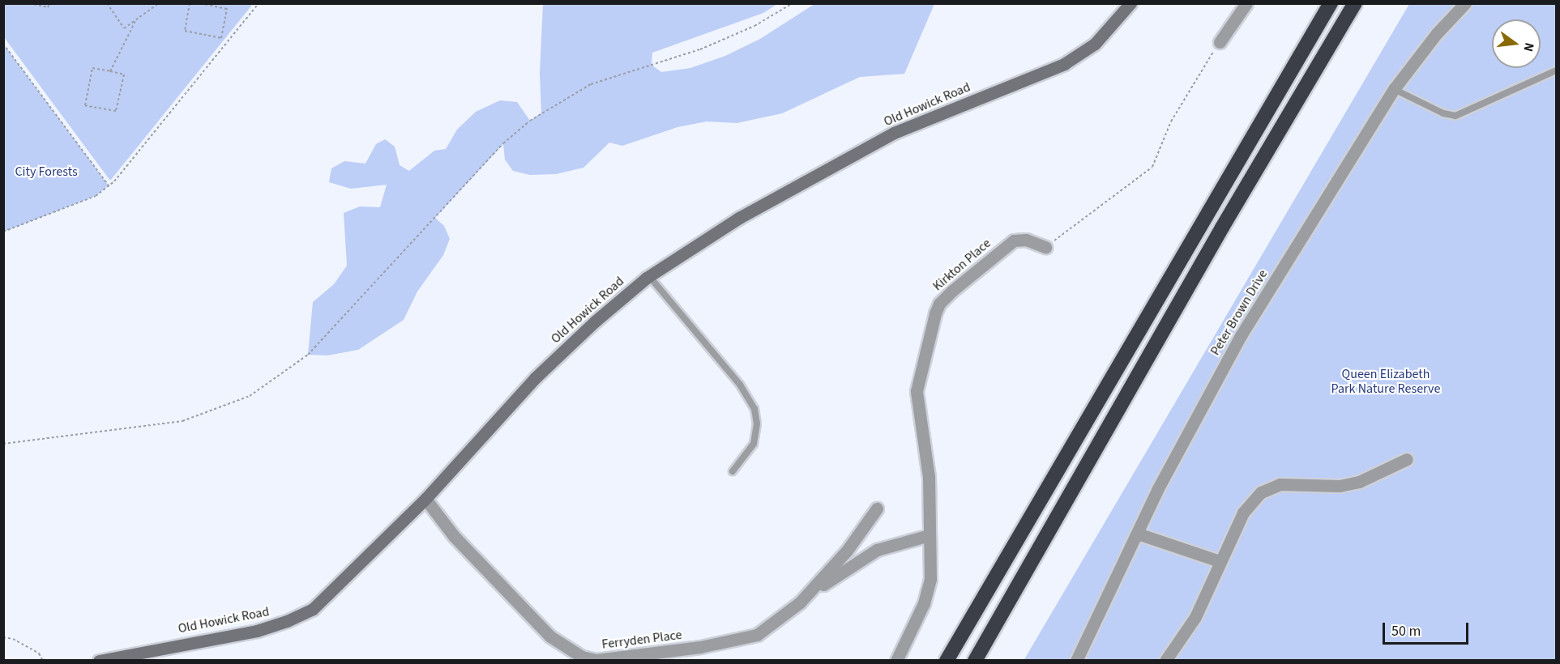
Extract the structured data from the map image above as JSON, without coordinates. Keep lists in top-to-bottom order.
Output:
{
  "streets": {
    "main road": ["Old Howick Road"],
    "street": ["Kirkton Place", "Peter Brown Drive", "Ferryden Place"]
  },
  "crossings": [
    ["Old Howick Road", "Ferryden Place"],
    ["Kirkton Place", "Ferryden Place"]
  ],
  "parks": ["City Forests", "Queen Elizabeth Park Nature Reserve"],
  "scale_bar": "50 m",
  "north": "right"
}
